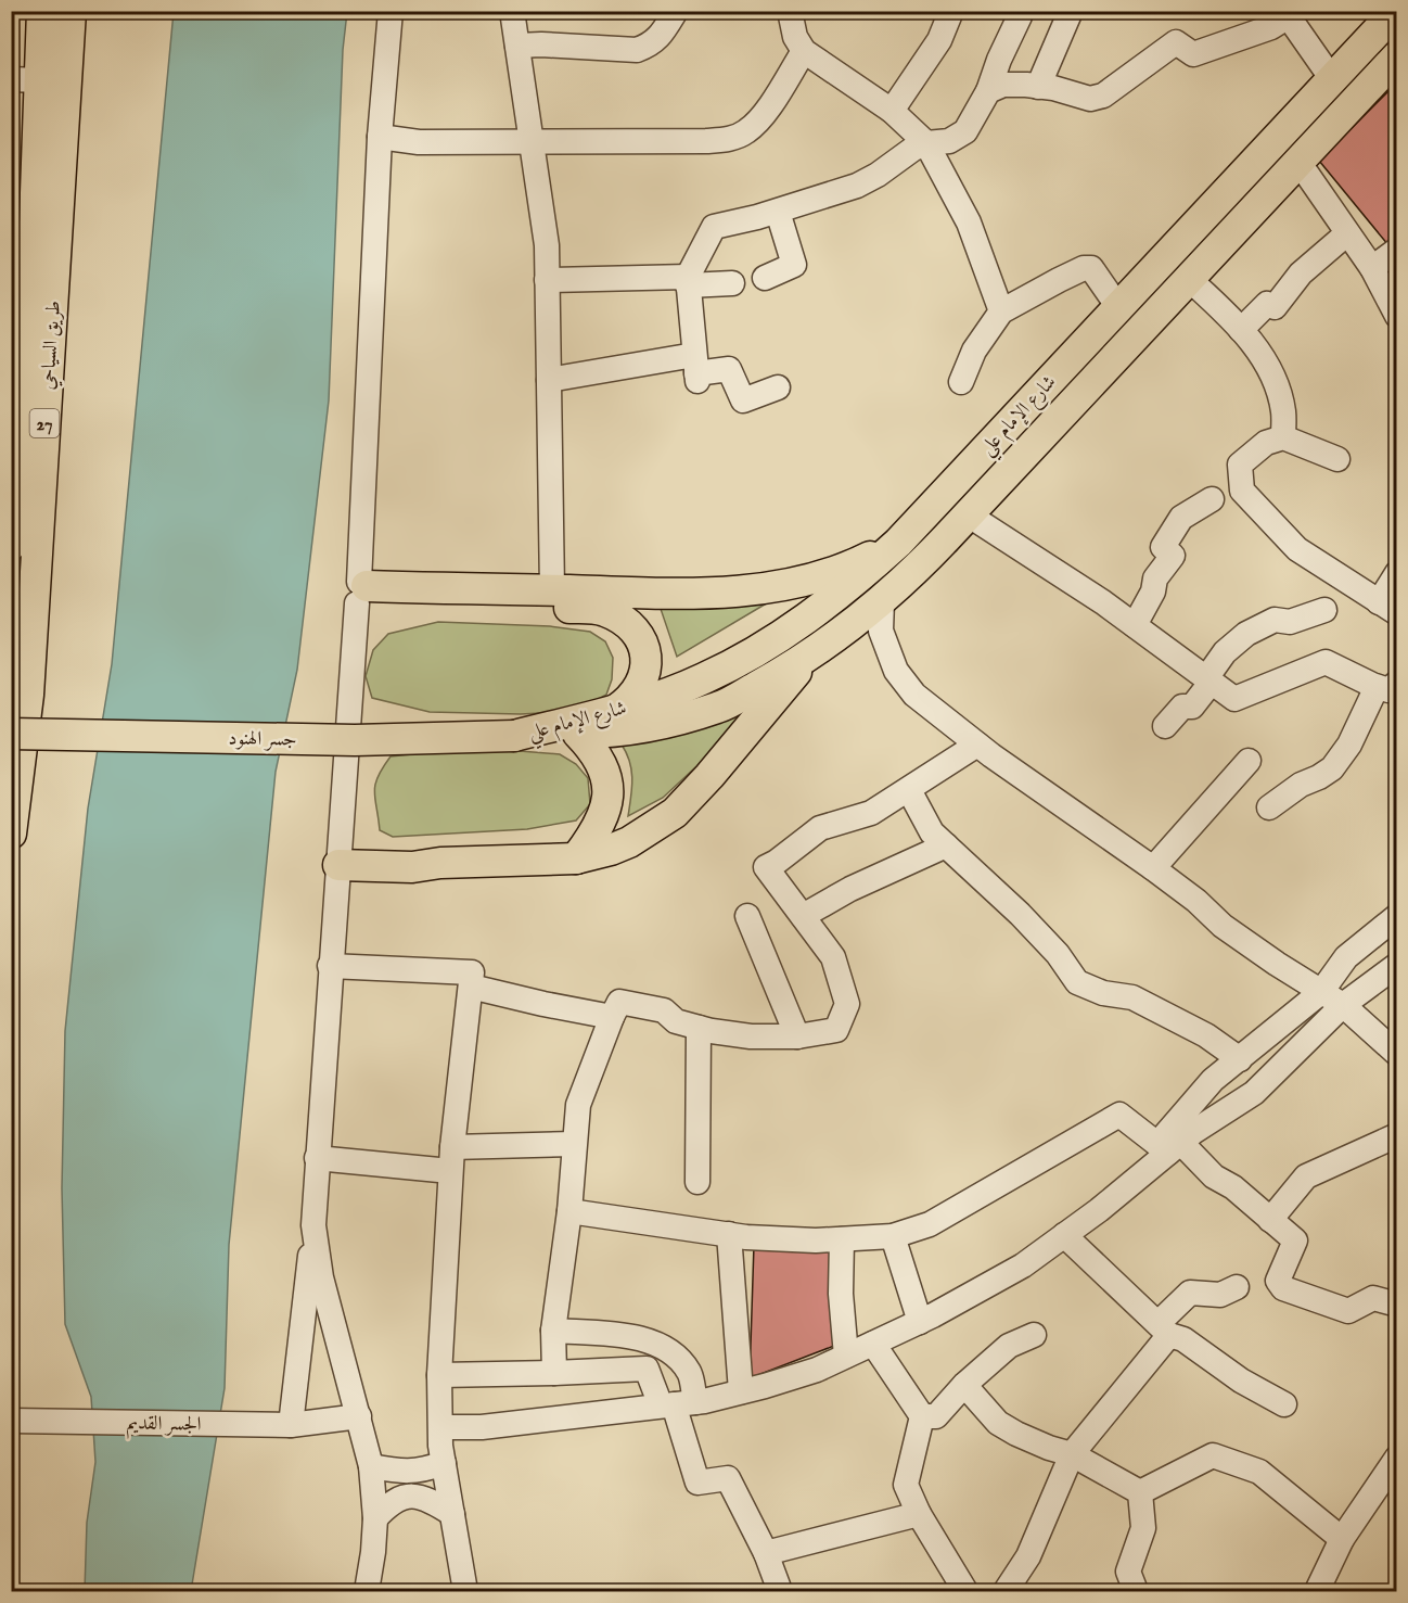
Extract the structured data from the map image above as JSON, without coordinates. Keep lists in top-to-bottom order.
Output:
{
  "streets": {
    "main road": [
      "طريق السياحي",
      "شارع الإمام علي",
      "27",
      "جسر الهنود"
    ],
    "street": ["الجسر القديم"]
  },
  "crossings": [
    ["شارع الإمام علي", "جسر الهنود"]
  ]
}
